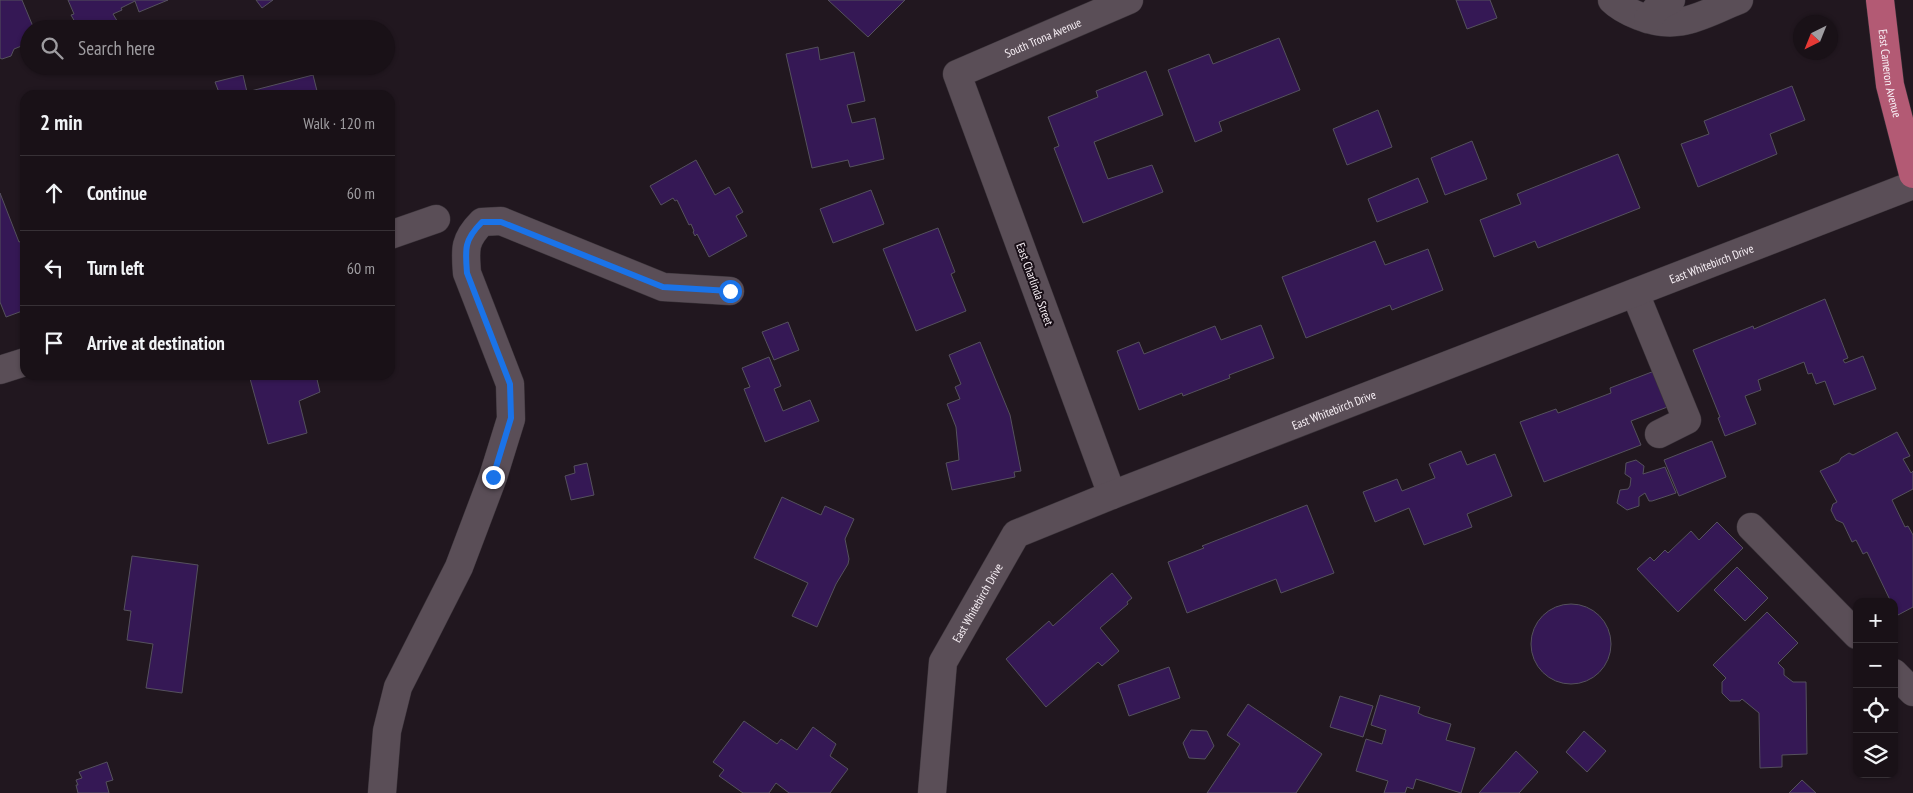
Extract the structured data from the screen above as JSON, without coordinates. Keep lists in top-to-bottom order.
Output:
{
  "streets": {
    "main road": ["East Cameron Avenue"],
    "street": ["South Trona Avenue", "East Whitebirch Drive", "East Charlinda Street"]
  },
  "crossings": [
    ["South Trona Avenue", "East Charlinda Street"],
    ["East Whitebirch Drive", "East Charlinda Street"]
  ],
  "north": "bottom left",
  "page": {
    "search": "Search here",
    "heading": ["2 min", "Walk · 120 m"],
    "list": [
      ["Continue", "60 m"],
      ["Turn left", "60 m"],
      "Arrive at destination"
    ],
    "map_buttons": ["+", "−"]
  }
}
